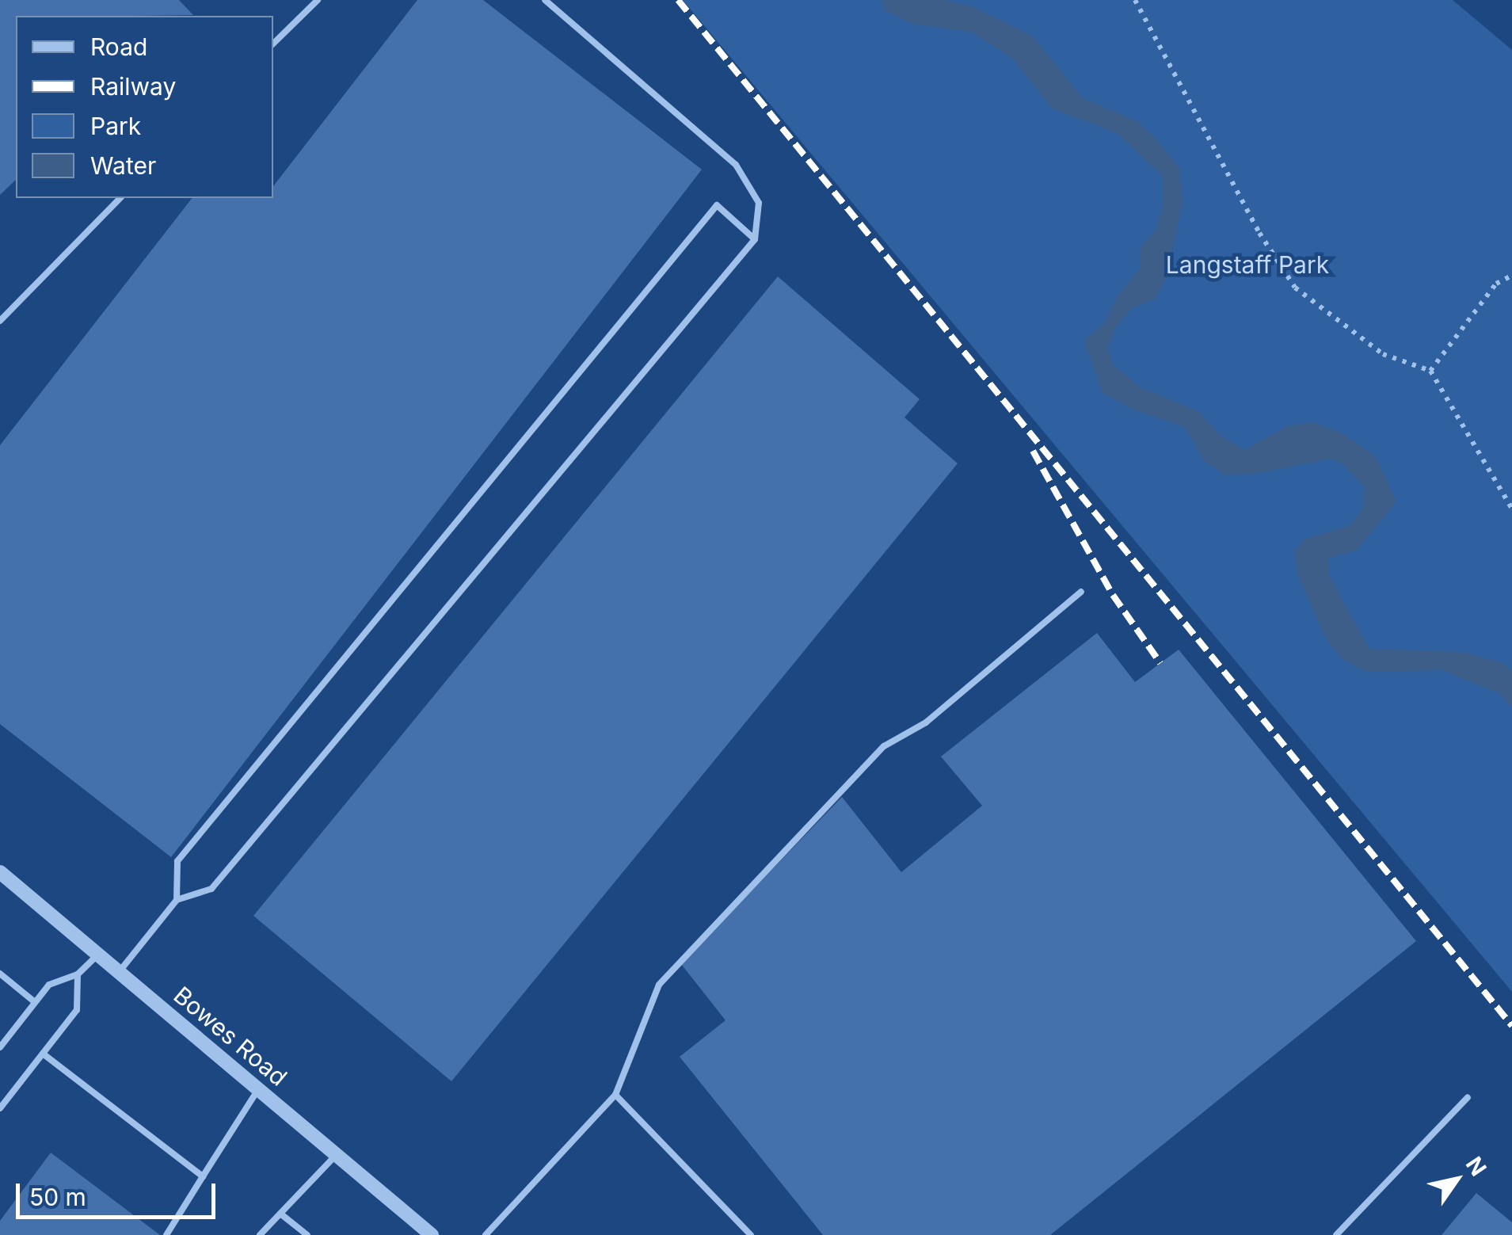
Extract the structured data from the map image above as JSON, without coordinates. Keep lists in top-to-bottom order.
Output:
{
  "streets": {
    "street": ["Bowes Road"]
  },
  "parks": ["Langstaff Park"],
  "legend": [
    "Road",
    "Railway",
    "Park",
    "Water"
  ],
  "scale_bar": "50 m",
  "north": "top right"
}
